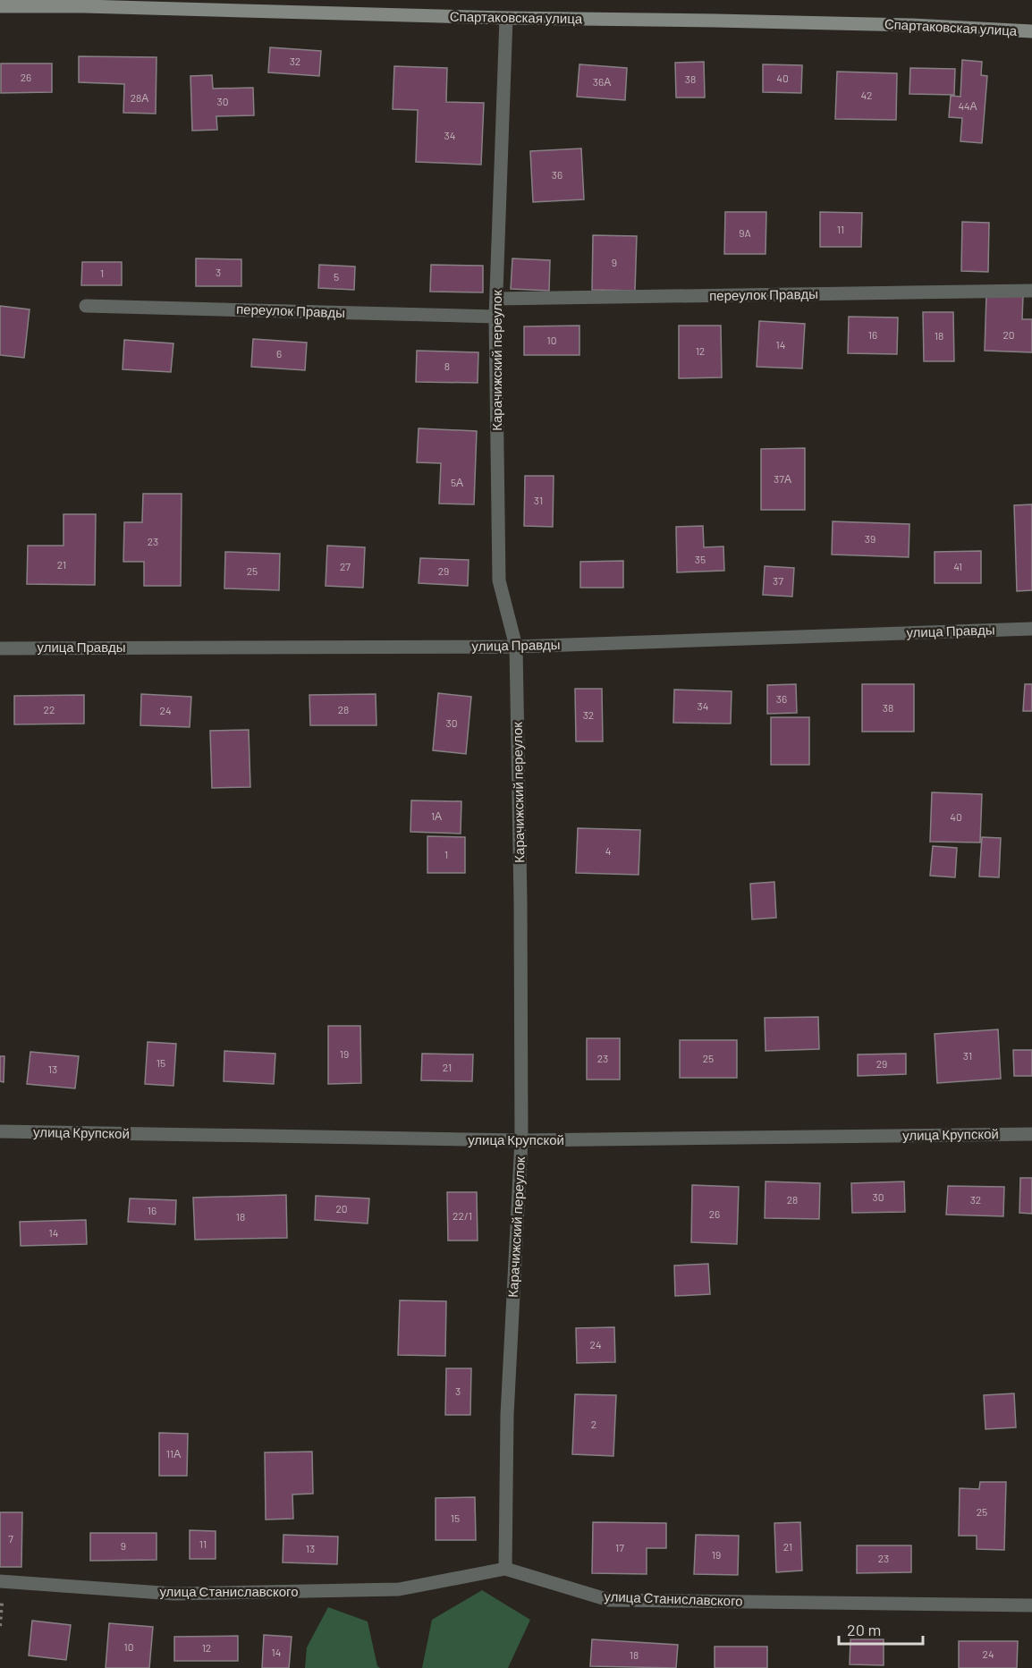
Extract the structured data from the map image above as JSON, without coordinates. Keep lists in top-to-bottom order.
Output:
{
  "streets": {
    "street": [
      "Спартаковская улица",
      "переулок Правды",
      "Карачижский переулок",
      "улица Правды",
      "улица Крупской",
      "улица Станиславского"
    ]
  },
  "crossings": [
    ["Спартаковская улица", "Карачижский переулок"],
    ["переулок Правды", "Карачижский переулок"],
    ["Карачижский переулок", "улица Правды"],
    ["Карачижский переулок", "улица Крупской"],
    ["Карачижский переулок", "улица Станиславского"]
  ],
  "house_numbers": [
    "32",
    "26",
    "40",
    "38",
    "36А",
    "42",
    "28А",
    "30",
    "44А",
    "34",
    "36",
    "11",
    "9A",
    "9",
    "3",
    "1",
    "5",
    "16",
    "20",
    "18",
    "10",
    "14",
    "12",
    "6",
    "8",
    "37А",
    "5А",
    "31",
    "39",
    "23",
    "35",
    "21",
    "27",
    "41",
    "25",
    "29",
    "37",
    "36",
    "34",
    "38",
    "22",
    "28",
    "24",
    "32",
    "30",
    "1А",
    "40",
    "4",
    "1",
    "19",
    "31",
    "23",
    "25",
    "15",
    "29",
    "21",
    "13",
    "30",
    "28",
    "32",
    "20",
    "16",
    "26",
    "22/1",
    "18",
    "14",
    "24",
    "3",
    "2",
    "11А",
    "25",
    "15",
    "7",
    "11",
    "9",
    "21",
    "17",
    "13",
    "19",
    "23",
    "10",
    "12",
    "14",
    "24",
    "18"
  ],
  "scale_bar": "20 m"
}
